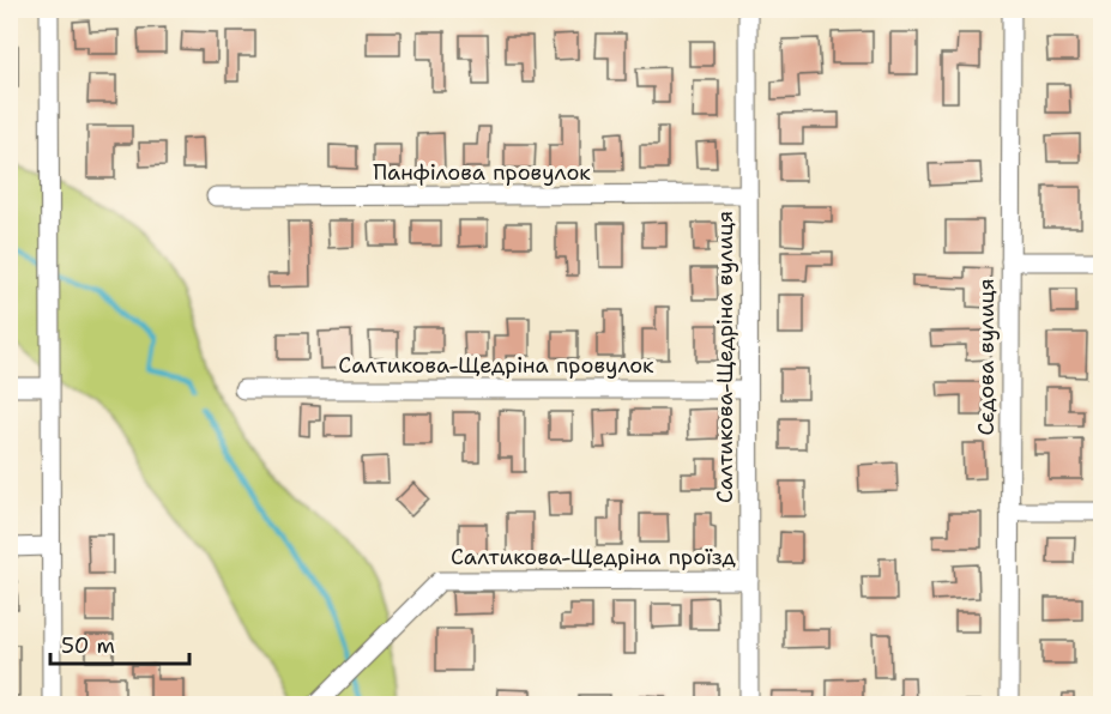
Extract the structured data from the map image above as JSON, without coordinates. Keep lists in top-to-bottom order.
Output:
{
  "streets": {
    "street": [
      "Панфілова провулок",
      "Салтикова-Щедріна вулиця",
      "Сєдова вулиця",
      "Салтикова-Щедріна провулок",
      "Салтикова-Щедріна проїзд"
    ]
  },
  "crossings": [
    ["Панфілова провулок", "Салтикова-Щедріна вулиця"],
    ["Салтикова-Щедріна вулиця", "Салтикова-Щедріна провулок"],
    ["Салтикова-Щедріна вулиця", "Салтикова-Щедріна проїзд"]
  ],
  "scale_bar": "50 m"
}
